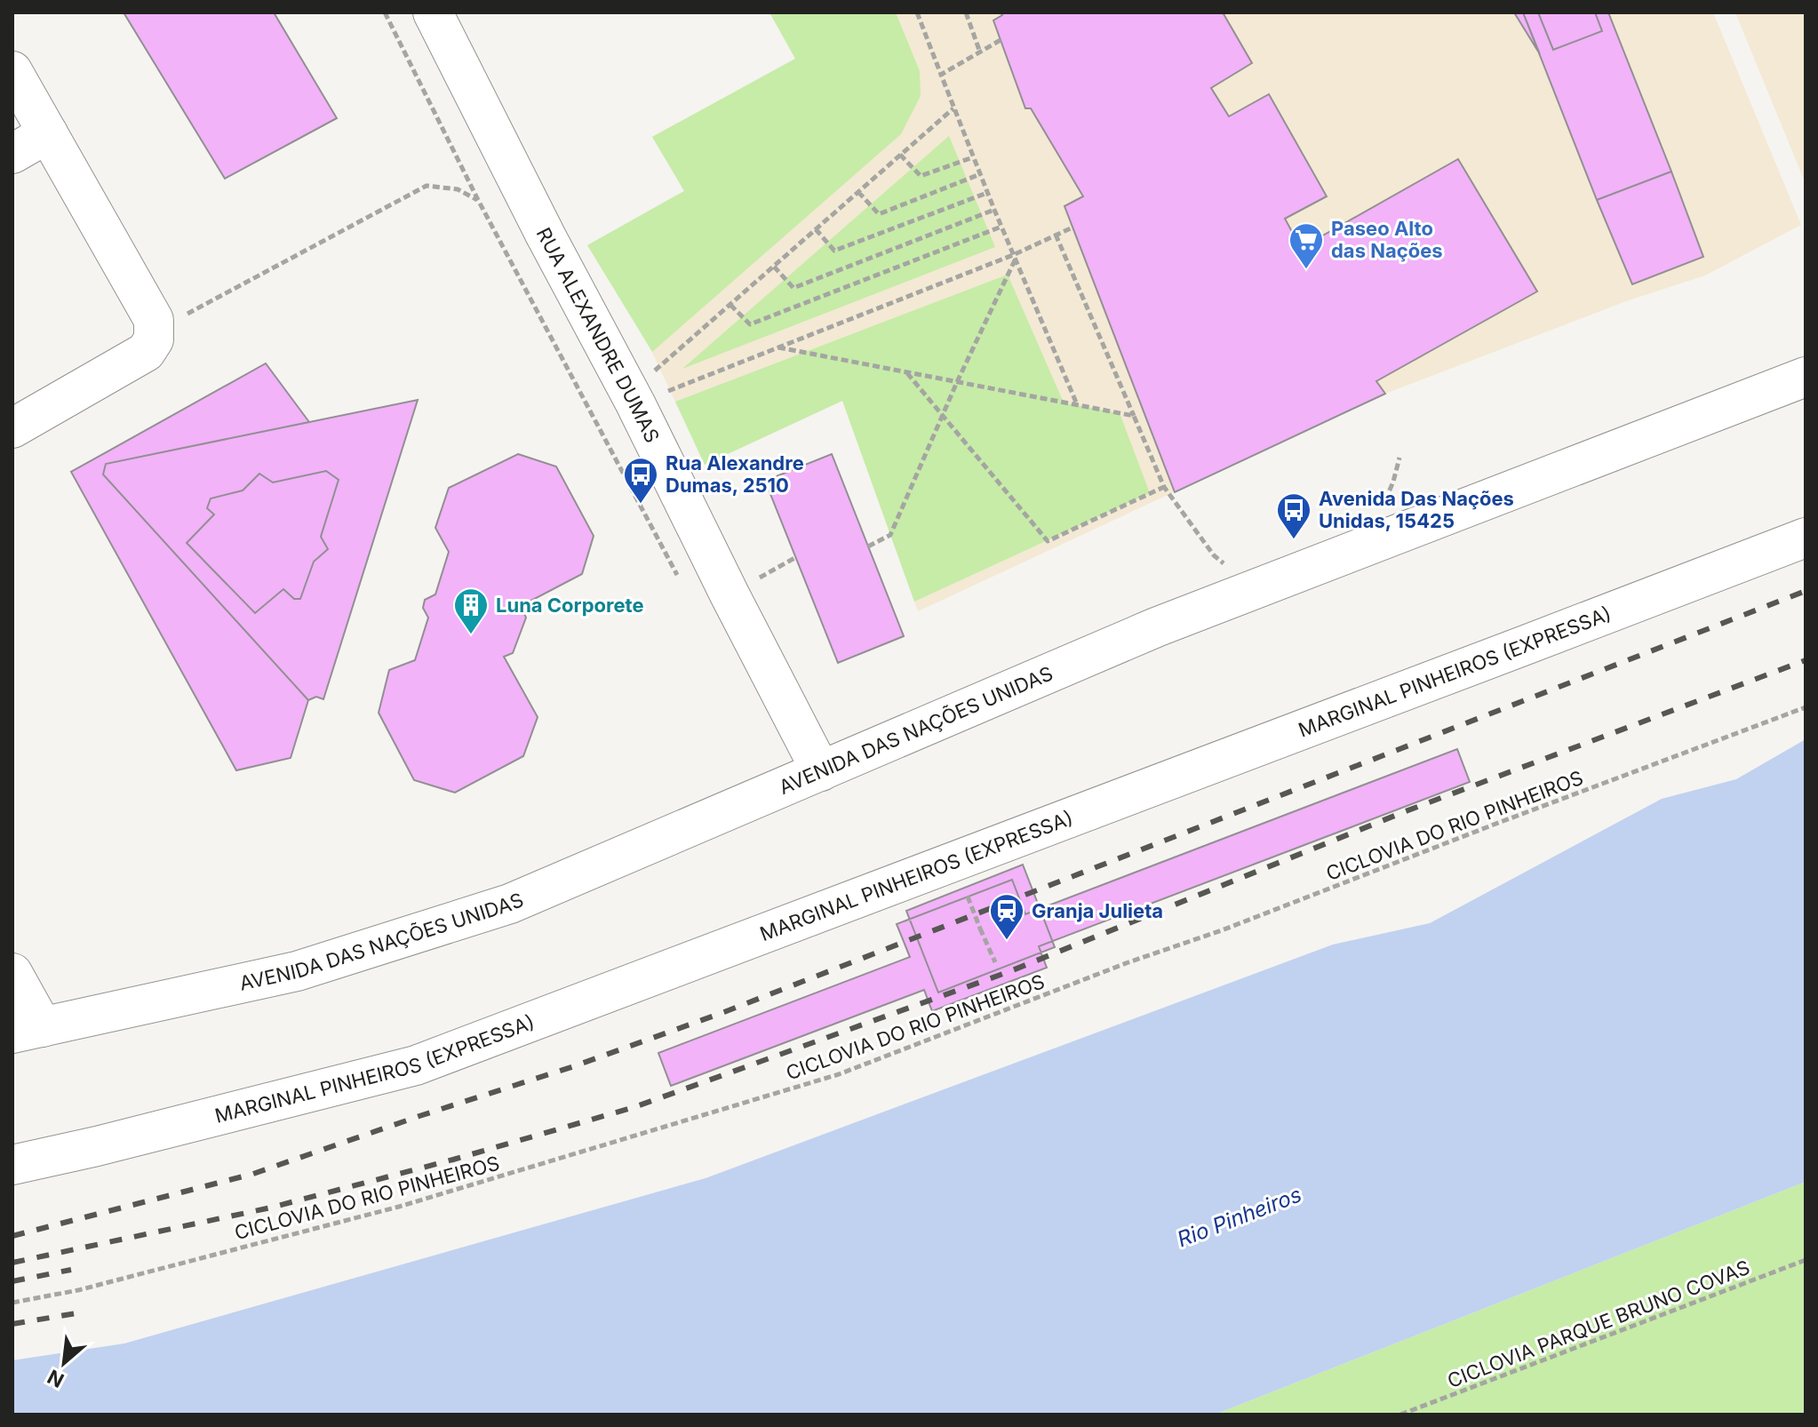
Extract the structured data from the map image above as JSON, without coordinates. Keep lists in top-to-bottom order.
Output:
{
  "streets": {
    "main road": ["RUA ALEXANDRE DUMAS", "MARGINAL PINHEIROS (EXPRESSA)", "AVENIDA DAS NAÇÕES UNIDAS"],
    "path": ["CICLOVIA DO RIO PINHEIROS", "CICLOVIA PARQUE BRUNO COVAS"]
  },
  "crossings": [
    ["RUA ALEXANDRE DUMAS", "AVENIDA DAS NAÇÕES UNIDAS"]
  ],
  "water": ["Rio Pinheiros"],
  "places": {
    "supermarket": ["Paseo Alto das Nações"],
    "bus stop": ["Rua Alexandre Dumas, 2510", "Avenida Das Nações Unidas, 15425"],
    "building": ["Luna Corporete"],
    "station": ["Granja Julieta"]
  },
  "north": "bottom left"
}
